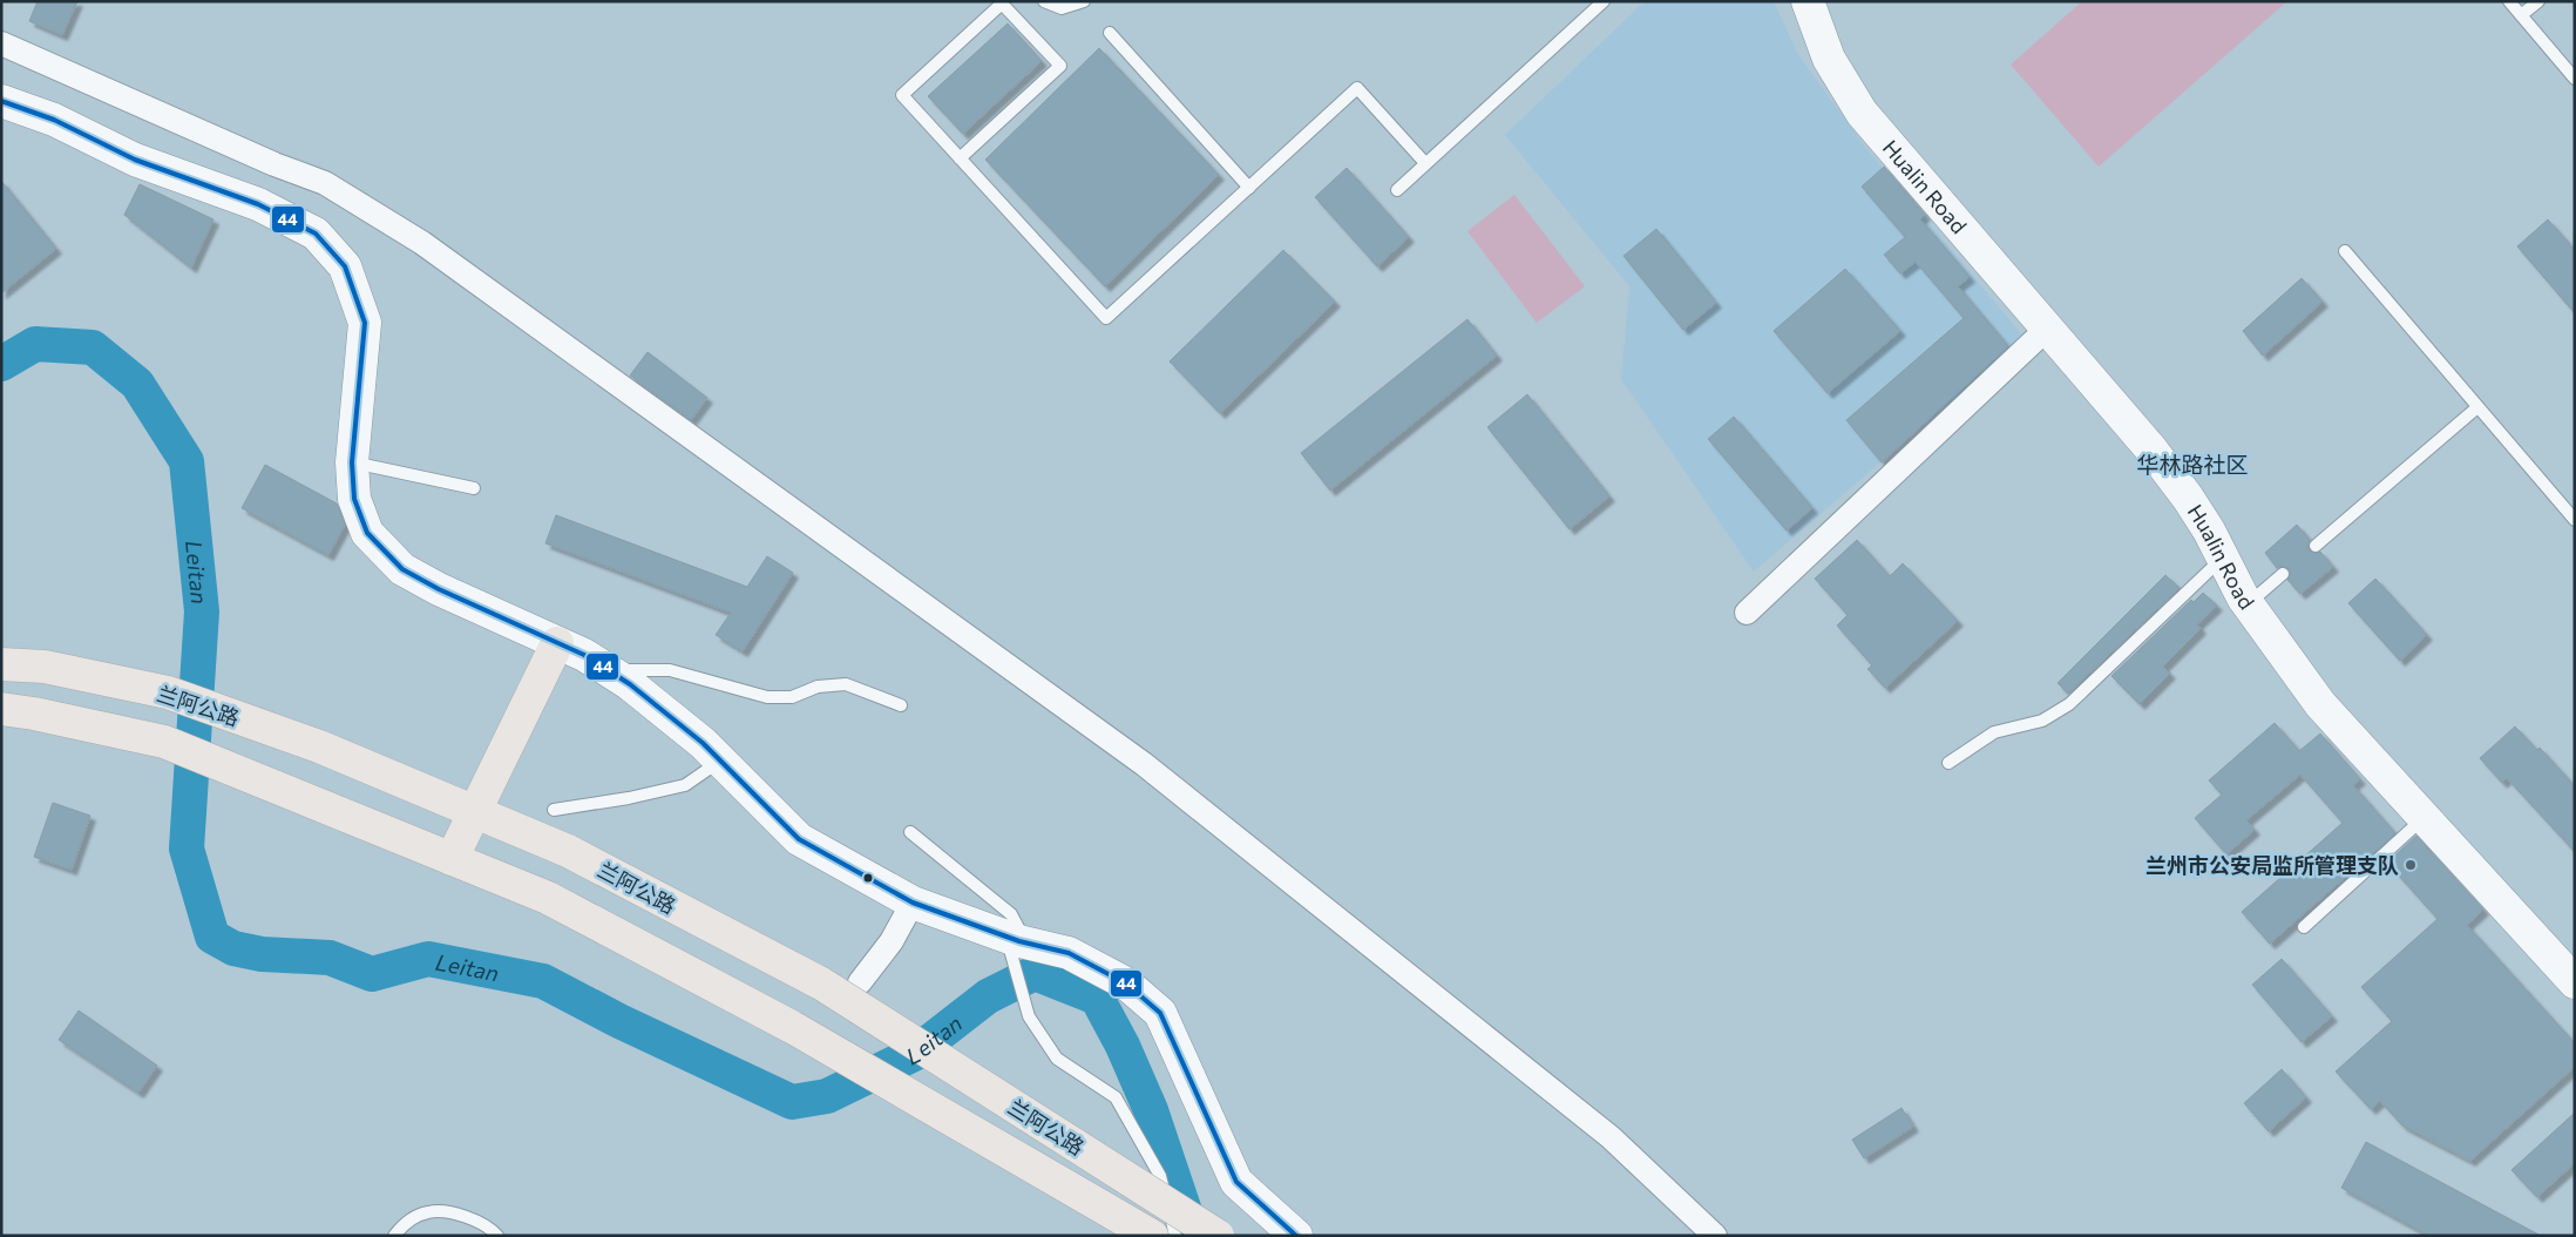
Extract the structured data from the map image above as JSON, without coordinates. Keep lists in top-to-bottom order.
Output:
{
  "streets": {
    "highway": ["兰阿公路"],
    "street": ["Hualin Road"]
  },
  "districts": ["华林路社区"],
  "water": ["Leitan"],
  "places": ["兰州市公安局监所管理支队"],
  "lines": ["transit line 44"]
}
